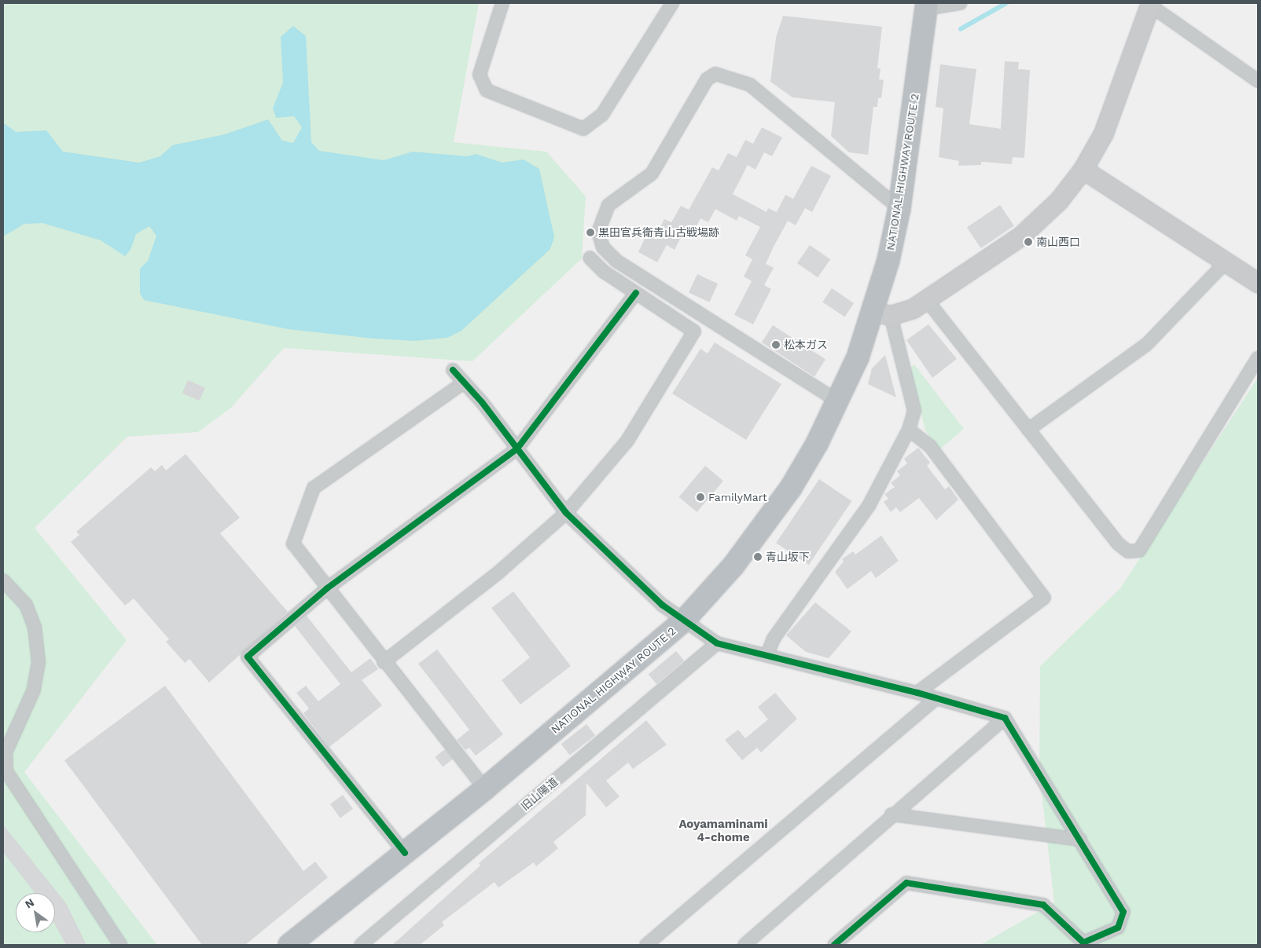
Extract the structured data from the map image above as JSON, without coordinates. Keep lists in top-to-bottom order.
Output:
{
  "streets": {
    "highway": ["NATIONAL HIGHWAY ROUTE 2"],
    "street": ["旧山陽道"]
  },
  "districts": ["Aoyamaminami 4-chome"],
  "places": [
    "黒田官兵衛青山古戦場跡",
    "南山西口",
    "松本ガス",
    "FamilyMart",
    "青山坂下"
  ],
  "north": "top left"
}
